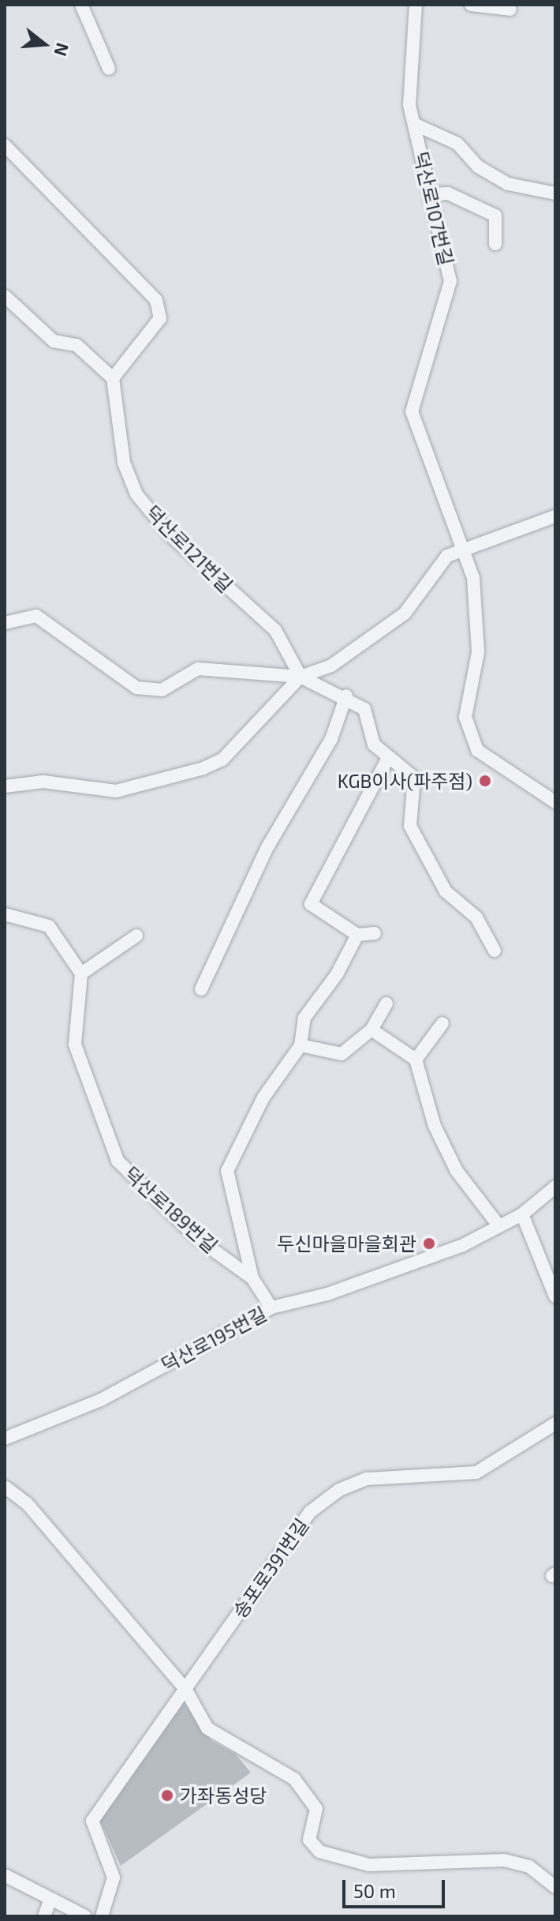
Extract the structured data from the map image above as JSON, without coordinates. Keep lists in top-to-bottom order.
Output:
{
  "streets": {
    "street": [
      "덕산로107번길",
      "덕산로121번길",
      "덕산로189번길",
      "덕산로195번길",
      "송포로391번길"
    ]
  },
  "places": ["KGB이사(파주점)", "두신마을마을회관", "가좌동성당"],
  "scale_bar": "50 m",
  "north": "right"
}
